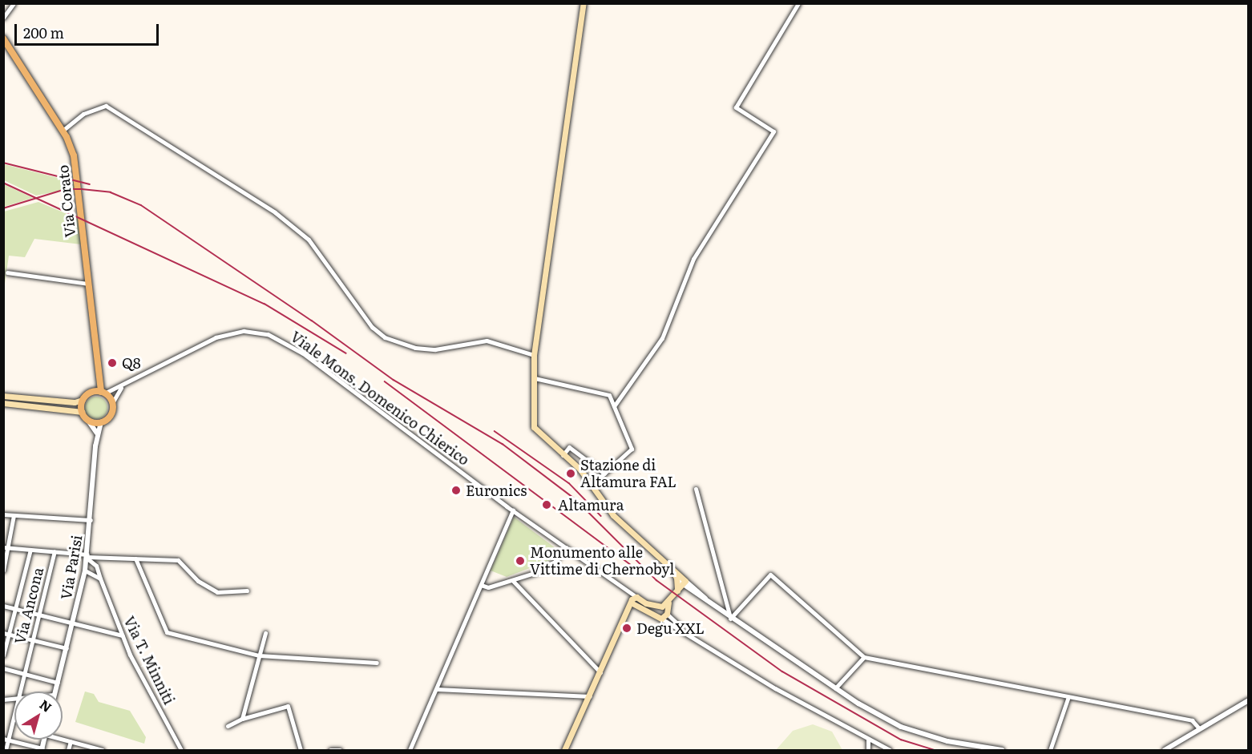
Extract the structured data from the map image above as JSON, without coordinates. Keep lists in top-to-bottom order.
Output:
{
  "streets": {
    "main road": ["Via Corato"],
    "street": [
      "Viale Mons. Domenico Chierico",
      "Via Parisi",
      "Via Ancona",
      "Via T. Minniti"
    ]
  },
  "crossings": [
    ["Via Corato", "Viale Mons. Domenico Chierico"],
    ["Via Corato", "Via Parisi"],
    ["Viale Mons. Domenico Chierico", "Via Parisi"],
    ["Via Parisi", "Via T. Minniti"]
  ],
  "places": [
    "Q8",
    "Stazione di Altamura FAL",
    "Euronics",
    "Altamura",
    "Monumento alle Vittime di Chernobyl",
    "Degu XXL"
  ],
  "scale_bar": "200 m",
  "north": "top right"
}
